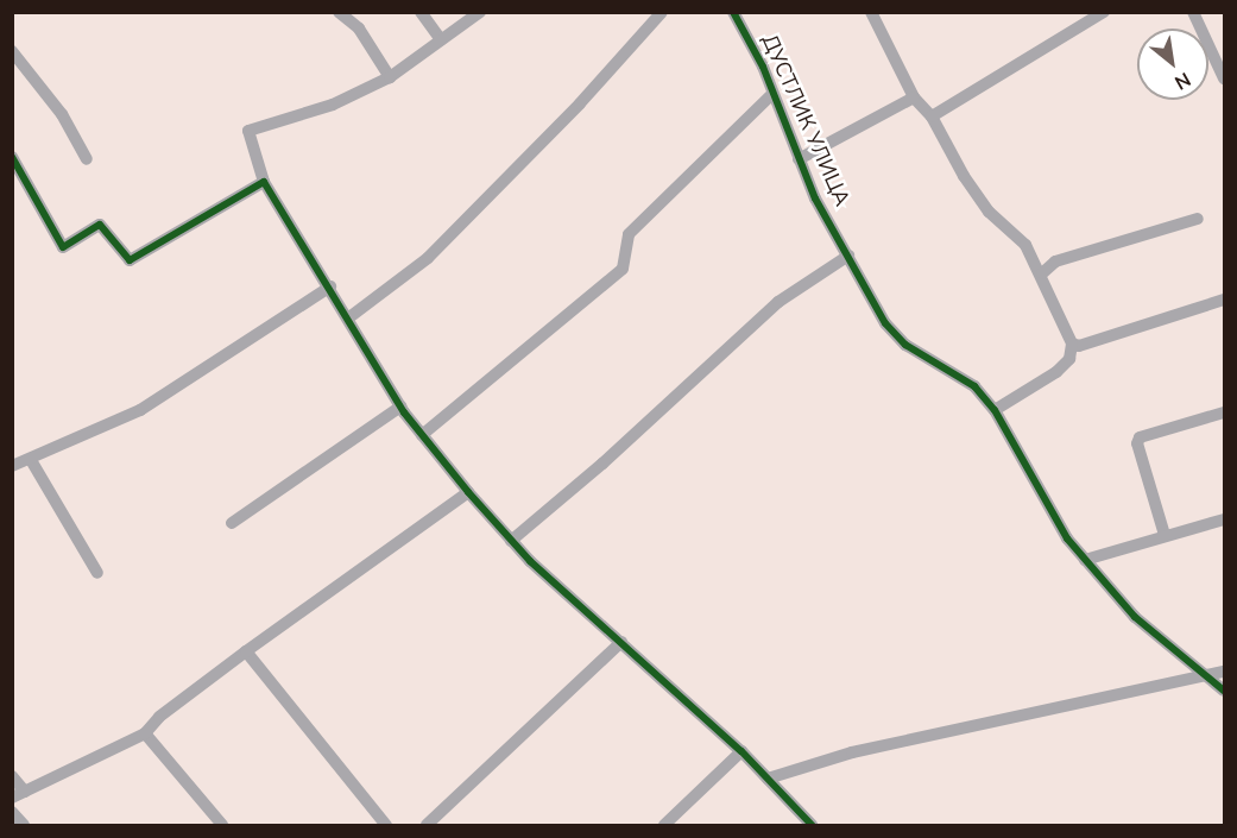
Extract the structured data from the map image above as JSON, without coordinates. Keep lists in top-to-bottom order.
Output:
{
  "streets": {
    "street": ["ДУСТЛИК УЛИЦА"]
  },
  "north": "bottom right"
}
